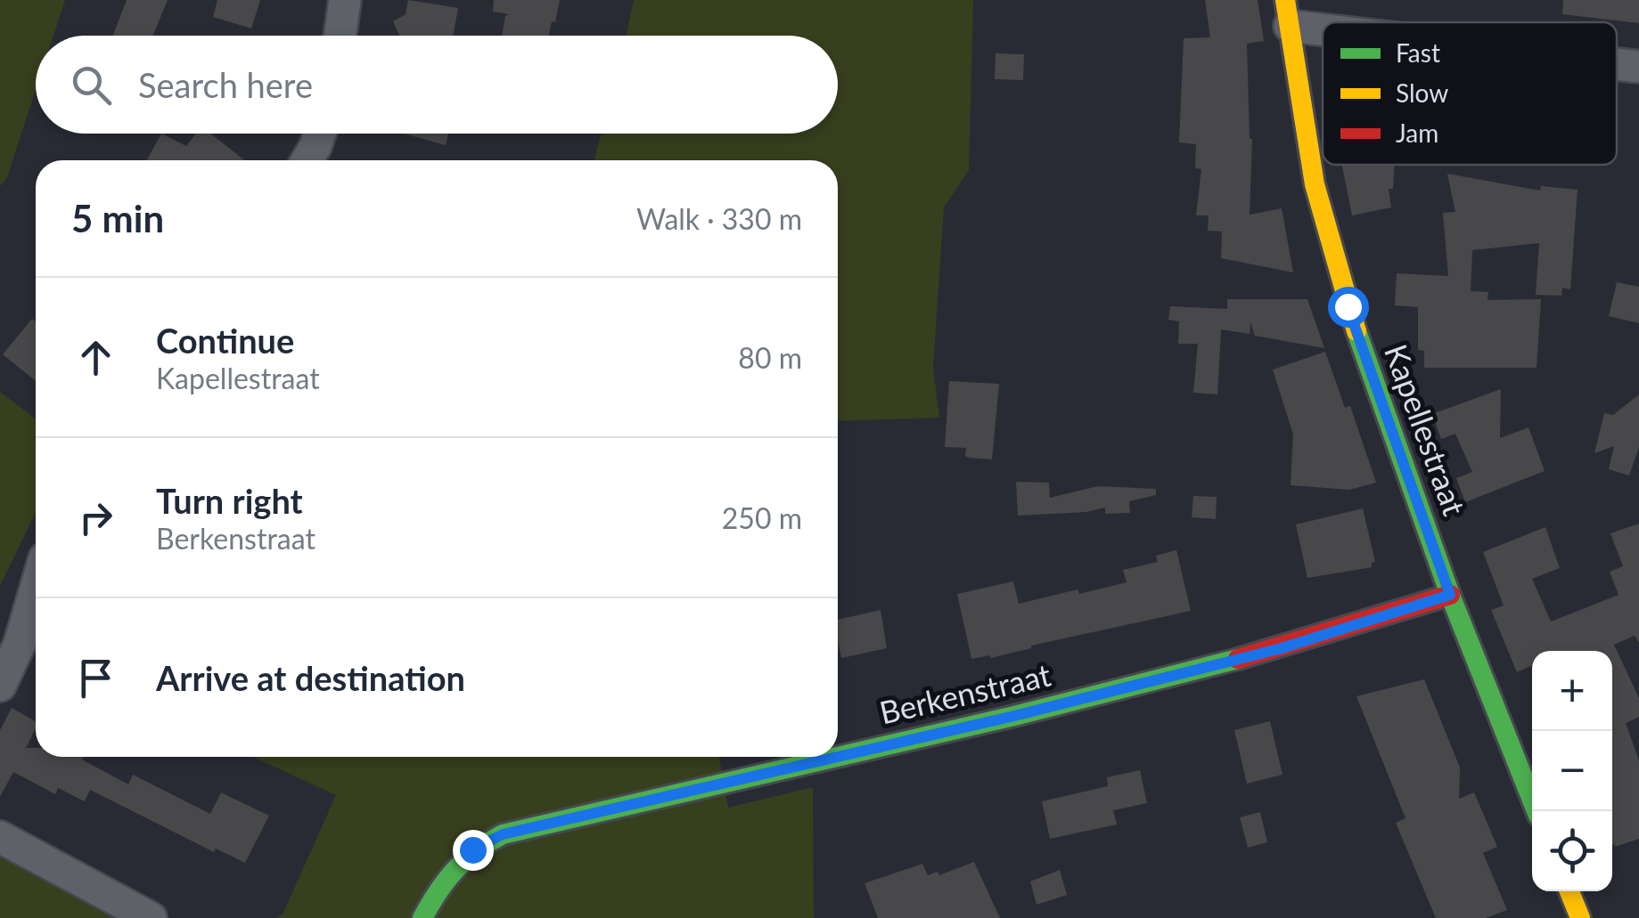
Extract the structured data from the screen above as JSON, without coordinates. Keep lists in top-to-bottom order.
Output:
{
  "streets": {
    "street": ["Kapellestraat", "Berkenstraat"]
  },
  "crossings": [
    ["Kapellestraat", "Berkenstraat"]
  ],
  "legend": ["Fast", "Slow", "Jam"],
  "page": {
    "search": "Search here",
    "heading": ["5 min", "Walk · 330 m"],
    "list": [
      ["Continue", "Kapellestraat", "80 m"],
      ["Turn right", "Berkenstraat", "250 m"],
      "Arrive at destination"
    ],
    "map_buttons": ["+", "−"]
  }
}
